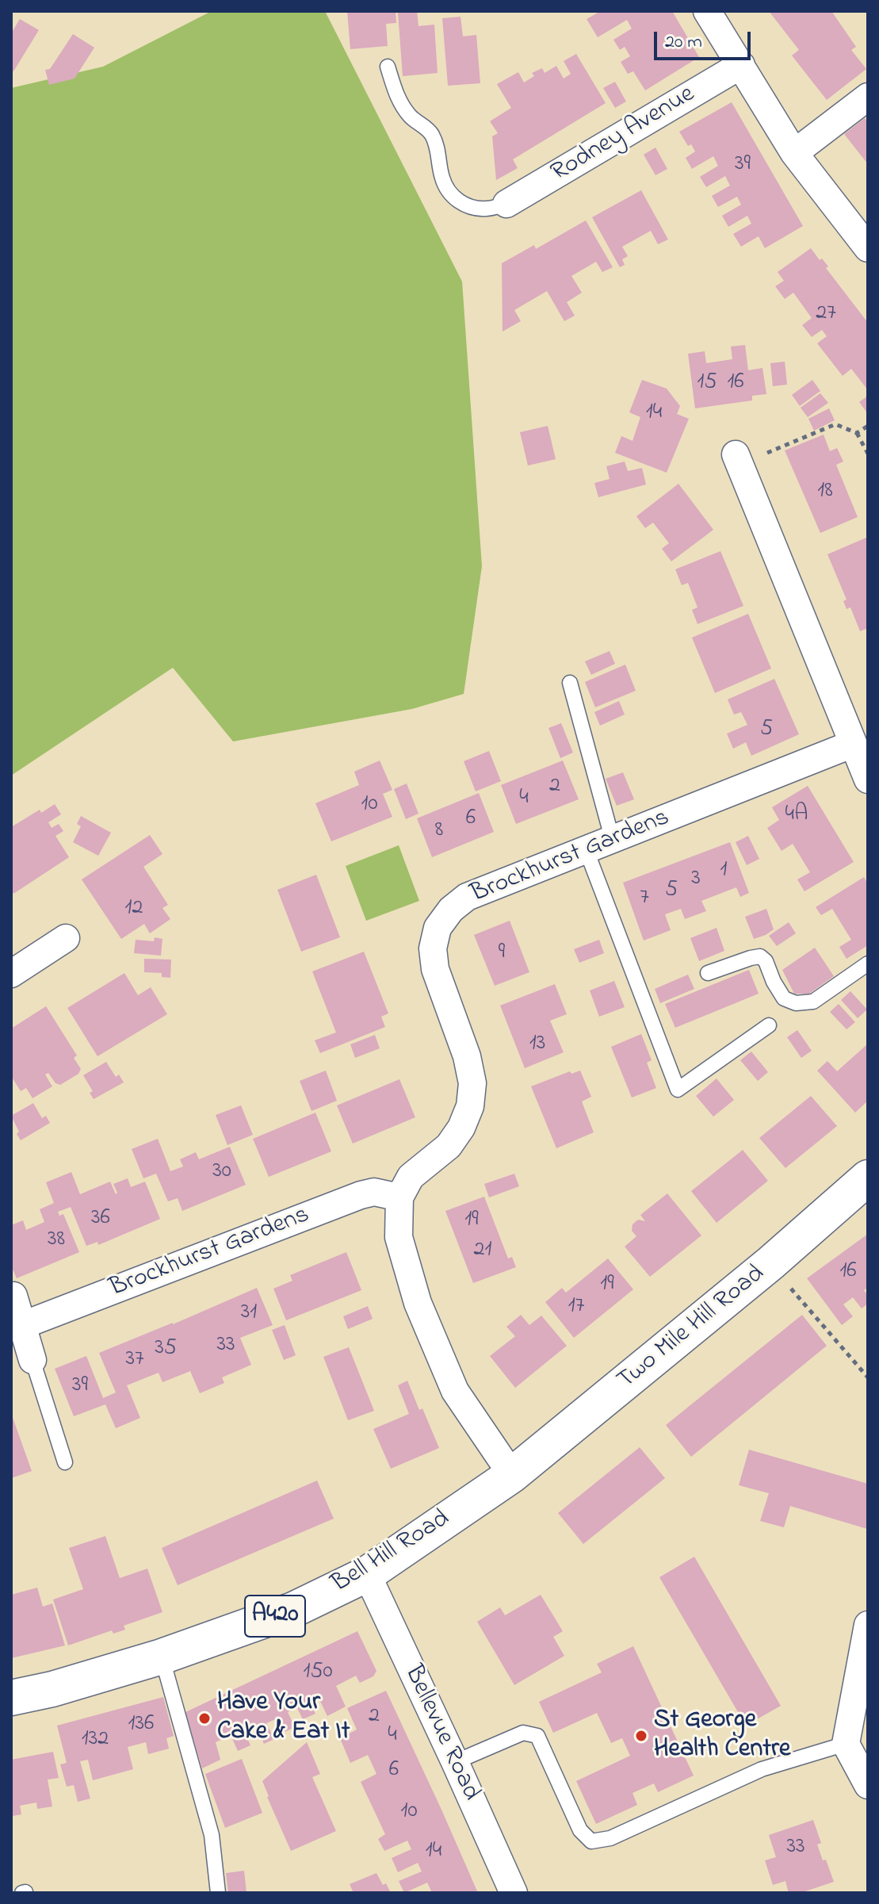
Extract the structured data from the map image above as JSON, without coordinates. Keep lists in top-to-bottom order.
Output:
{
  "streets": {
    "main road": ["Two Mile Hill Road", "Bell Hill Road", "A420"],
    "street": ["Rodney Avenue", "Brockhurst Gardens", "Bellevue Road"]
  },
  "crossings": [
    ["Two Mile Hill Road", "Bell Hill Road"],
    ["Bell Hill Road", "Bellevue Road"]
  ],
  "places": ["Have Your Cake & Eat It", "St George Health Centre"],
  "house_numbers": [
    "39",
    "27",
    "15",
    "16",
    "14",
    "18",
    "5",
    "2",
    "4",
    "10",
    "4A",
    "6",
    "8",
    "1",
    "3",
    "5",
    "7",
    "12",
    "9",
    "13",
    "30",
    "36",
    "19",
    "38",
    "21",
    "16",
    "19",
    "17",
    "31",
    "33",
    "35",
    "37",
    "39",
    "150",
    "2",
    "136",
    "4",
    "132",
    "6",
    "10",
    "33",
    "14"
  ],
  "scale_bar": "20 m"
}
